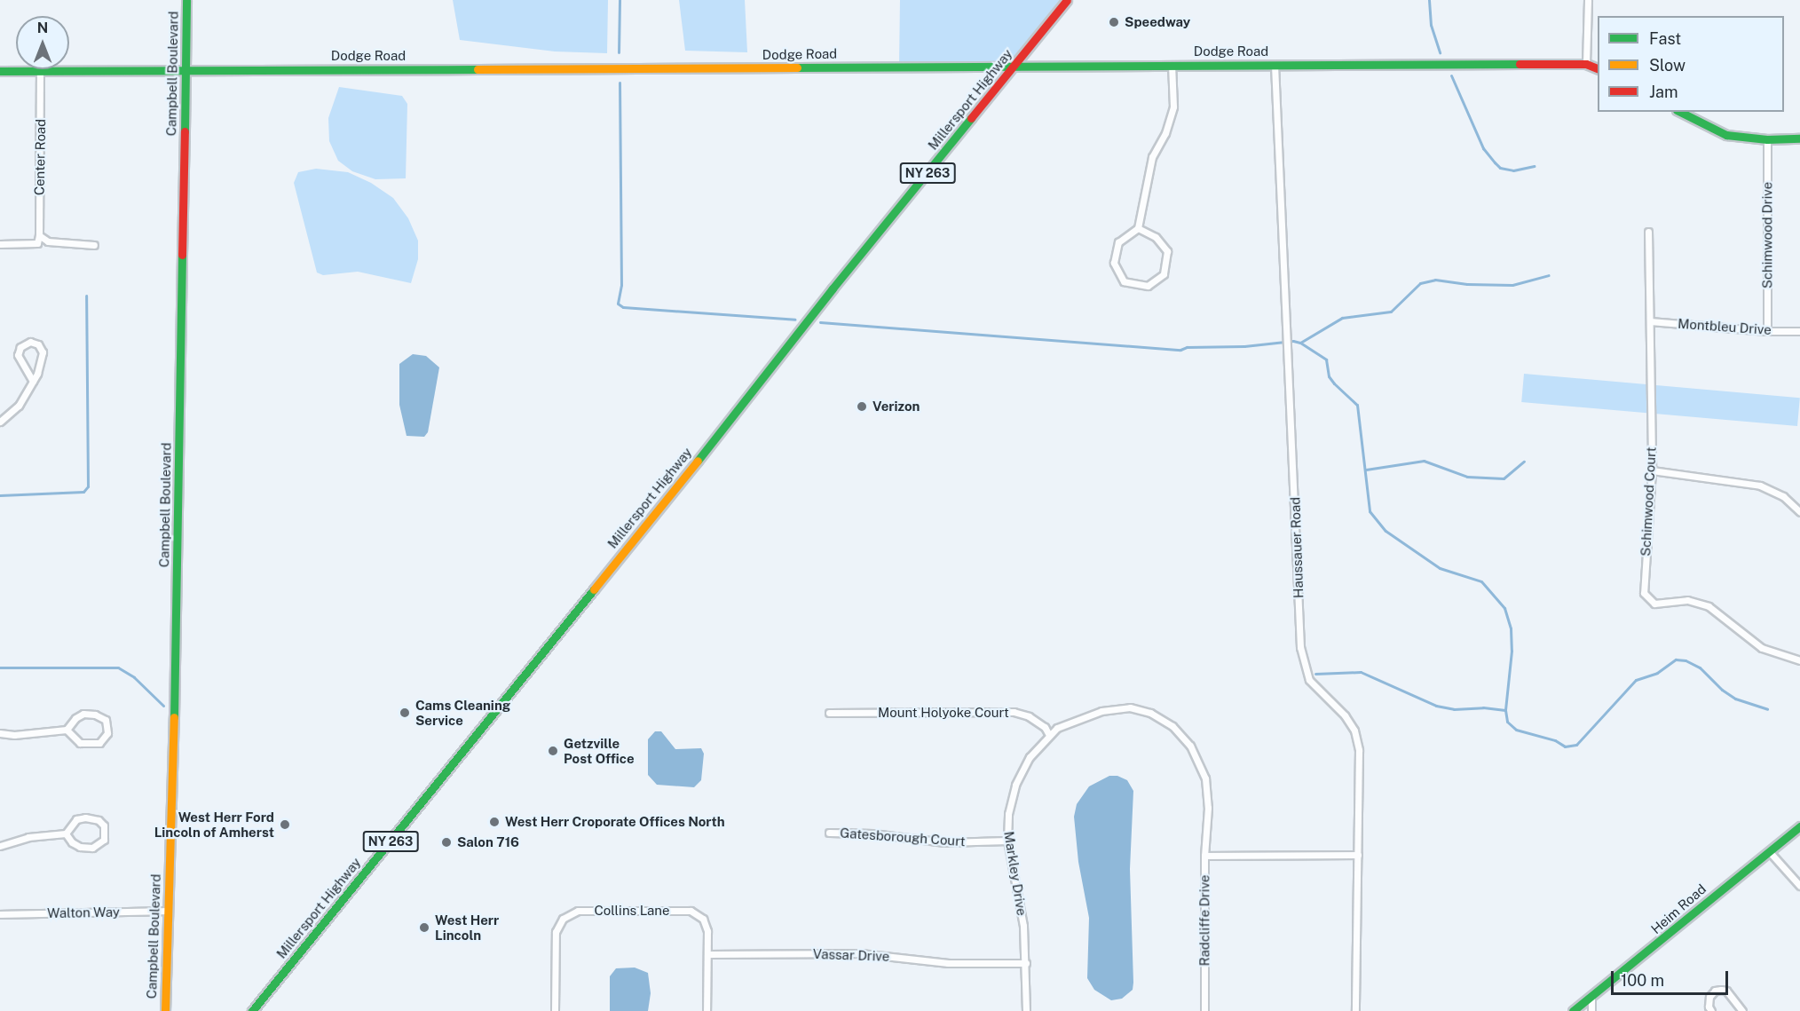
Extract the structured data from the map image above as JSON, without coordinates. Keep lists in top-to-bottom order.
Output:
{
  "streets": {
    "main road": [
      "Dodge Road",
      "Campbell Boulevard",
      "Millersport Highway",
      "NY 263",
      "Heim Road"
    ],
    "street": [
      "Center Road",
      "Schimwood Drive",
      "Montbleu Drive",
      "Schimwood Court",
      "Haussauer Road",
      "Mount Holyoke Court",
      "Gatesborough Court",
      "Markley Drive",
      "Collins Lane",
      "Walton Way",
      "Radcliffe Drive",
      "Vassar Drive"
    ]
  },
  "crossings": [
    ["Dodge Road", "Campbell Boulevard"],
    ["Dodge Road", "Millersport Highway"],
    ["Dodge Road", "Center Road"],
    ["Dodge Road", "Haussauer Road"],
    ["Campbell Boulevard", "Walton Way"],
    ["Schimwood Drive", "Montbleu Drive"],
    ["Montbleu Drive", "Schimwood Court"],
    ["Haussauer Road", "Radcliffe Drive"],
    ["Mount Holyoke Court", "Markley Drive"],
    ["Gatesborough Court", "Markley Drive"],
    ["Markley Drive", "Radcliffe Drive"],
    ["Markley Drive", "Vassar Drive"],
    ["Collins Lane", "Vassar Drive"]
  ],
  "places": [
    "Speedway",
    "Verizon",
    "Cams Cleaning Service",
    "Getzville Post Office",
    "West Herr Croporate Offices North",
    "West Herr Ford Lincoln of Amherst",
    "Salon 716",
    "West Herr Lincoln"
  ],
  "legend": ["Fast", "Slow", "Jam"],
  "scale_bar": "100 m",
  "north": "top"
}
